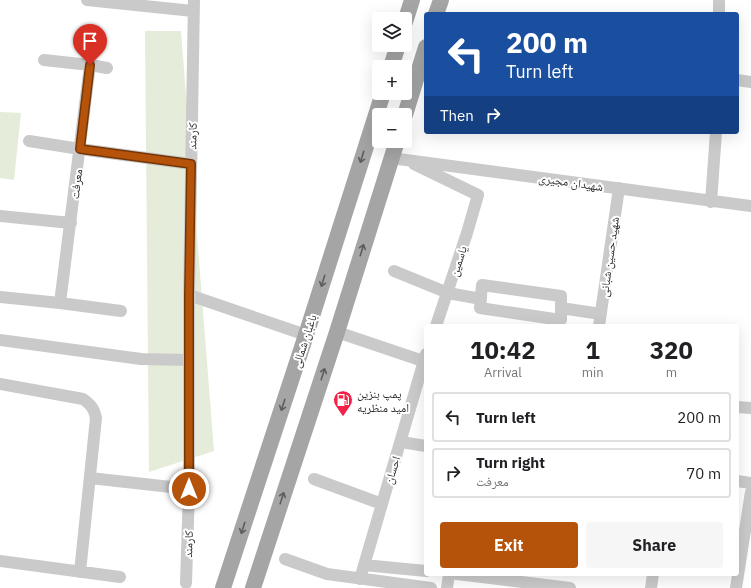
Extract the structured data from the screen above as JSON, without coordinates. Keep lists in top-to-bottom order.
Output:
{
  "streets": {
    "main road": ["باغبان شمالی"],
    "street": [
      "کارمند",
      "شهیدان مجیری",
      "معرفت",
      "شهید حسین شبانی",
      "یاسمین",
      "احسان"
    ]
  },
  "crossings": [
    ["شهیدان مجیری", "شهید حسین شبانی"],
    ["شهیدان مجیری", "یاسمین"]
  ],
  "places": {
    "fuel station": ["پمپ بنزین امید منظریه"]
  },
  "page": {
    "map_buttons": ["+", "−"],
    "turn": ["200 m", "Turn left"],
    "then": "Then",
    "eta": [
      "10:42",
      "Arrival",
      "1",
      "min",
      "320",
      "m"
    ],
    "list": [
      {
        "name": "Turn left",
        "value": "200 m"
      },
      {
        "name": "Turn right",
        "note": "معرفت",
        "value": "70 m"
      }
    ],
    "buttons": ["Exit", "Share"]
  }
}
